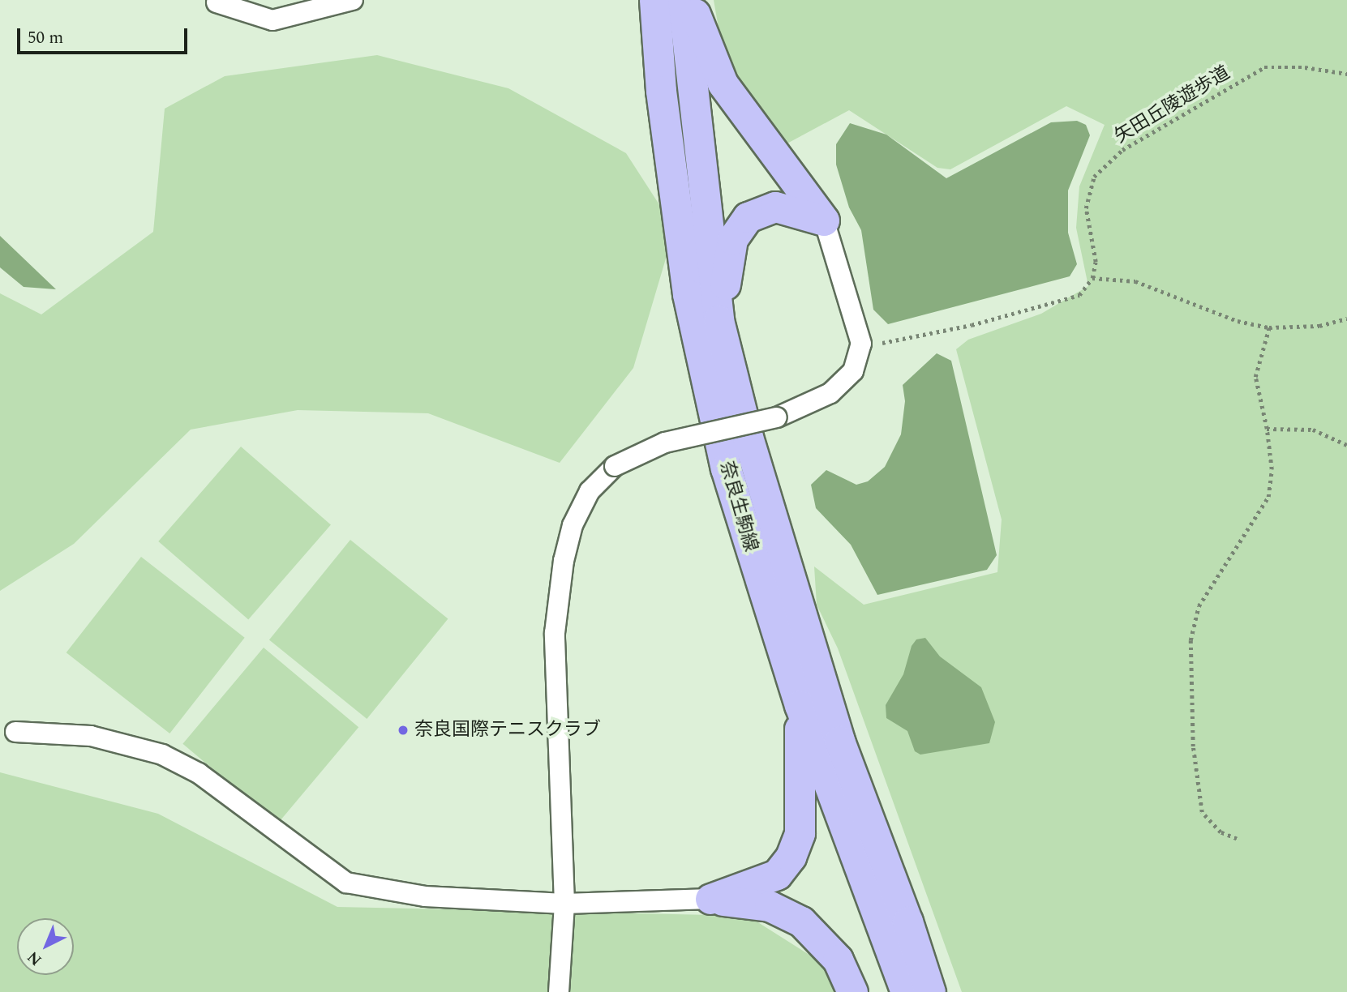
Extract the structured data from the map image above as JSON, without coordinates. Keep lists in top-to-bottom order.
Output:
{
  "streets": {
    "main road": ["奈良生駒線"],
    "path": ["矢田丘陵遊歩道"]
  },
  "places": ["奈良国際テニスクラブ"],
  "scale_bar": "50 m",
  "north": "bottom left"
}
